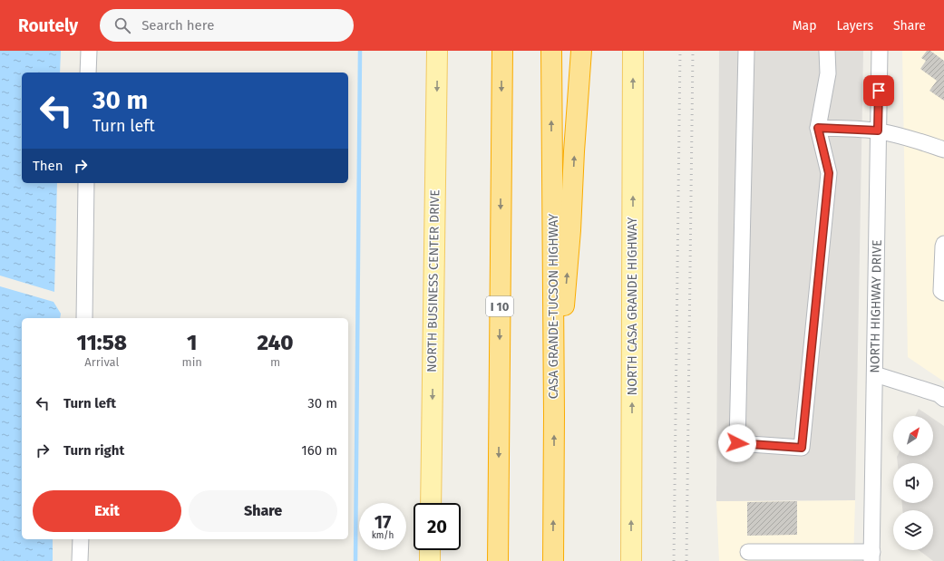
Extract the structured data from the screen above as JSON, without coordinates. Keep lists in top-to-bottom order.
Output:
{
  "streets": {
    "highway": ["I 10", "CASA GRANDE-TUCSON HIGHWAY"],
    "main road": ["NORTH BUSINESS CENTER DRIVE", "NORTH CASA GRANDE HIGHWAY"],
    "street": ["NORTH HIGHWAY DRIVE"]
  },
  "one_way": ["NORTH BUSINESS CENTER DRIVE", "NORTH CASA GRANDE HIGHWAY"],
  "north": "top right",
  "page": {
    "header": "Routely",
    "search": "Search here",
    "nav": ["Map", "Layers", "Share"],
    "turn": ["30 m", "Turn left"],
    "then": "Then",
    "eta": [
      "11:58",
      "Arrival",
      "1",
      "min",
      "240",
      "m"
    ],
    "list": [
      {
        "name": "Turn left",
        "value": "30 m"
      },
      {
        "name": "Turn right",
        "value": "160 m"
      }
    ],
    "buttons": ["Exit", "Share"],
    "speed": "17 km/h",
    "limit": "20"
  }
}
